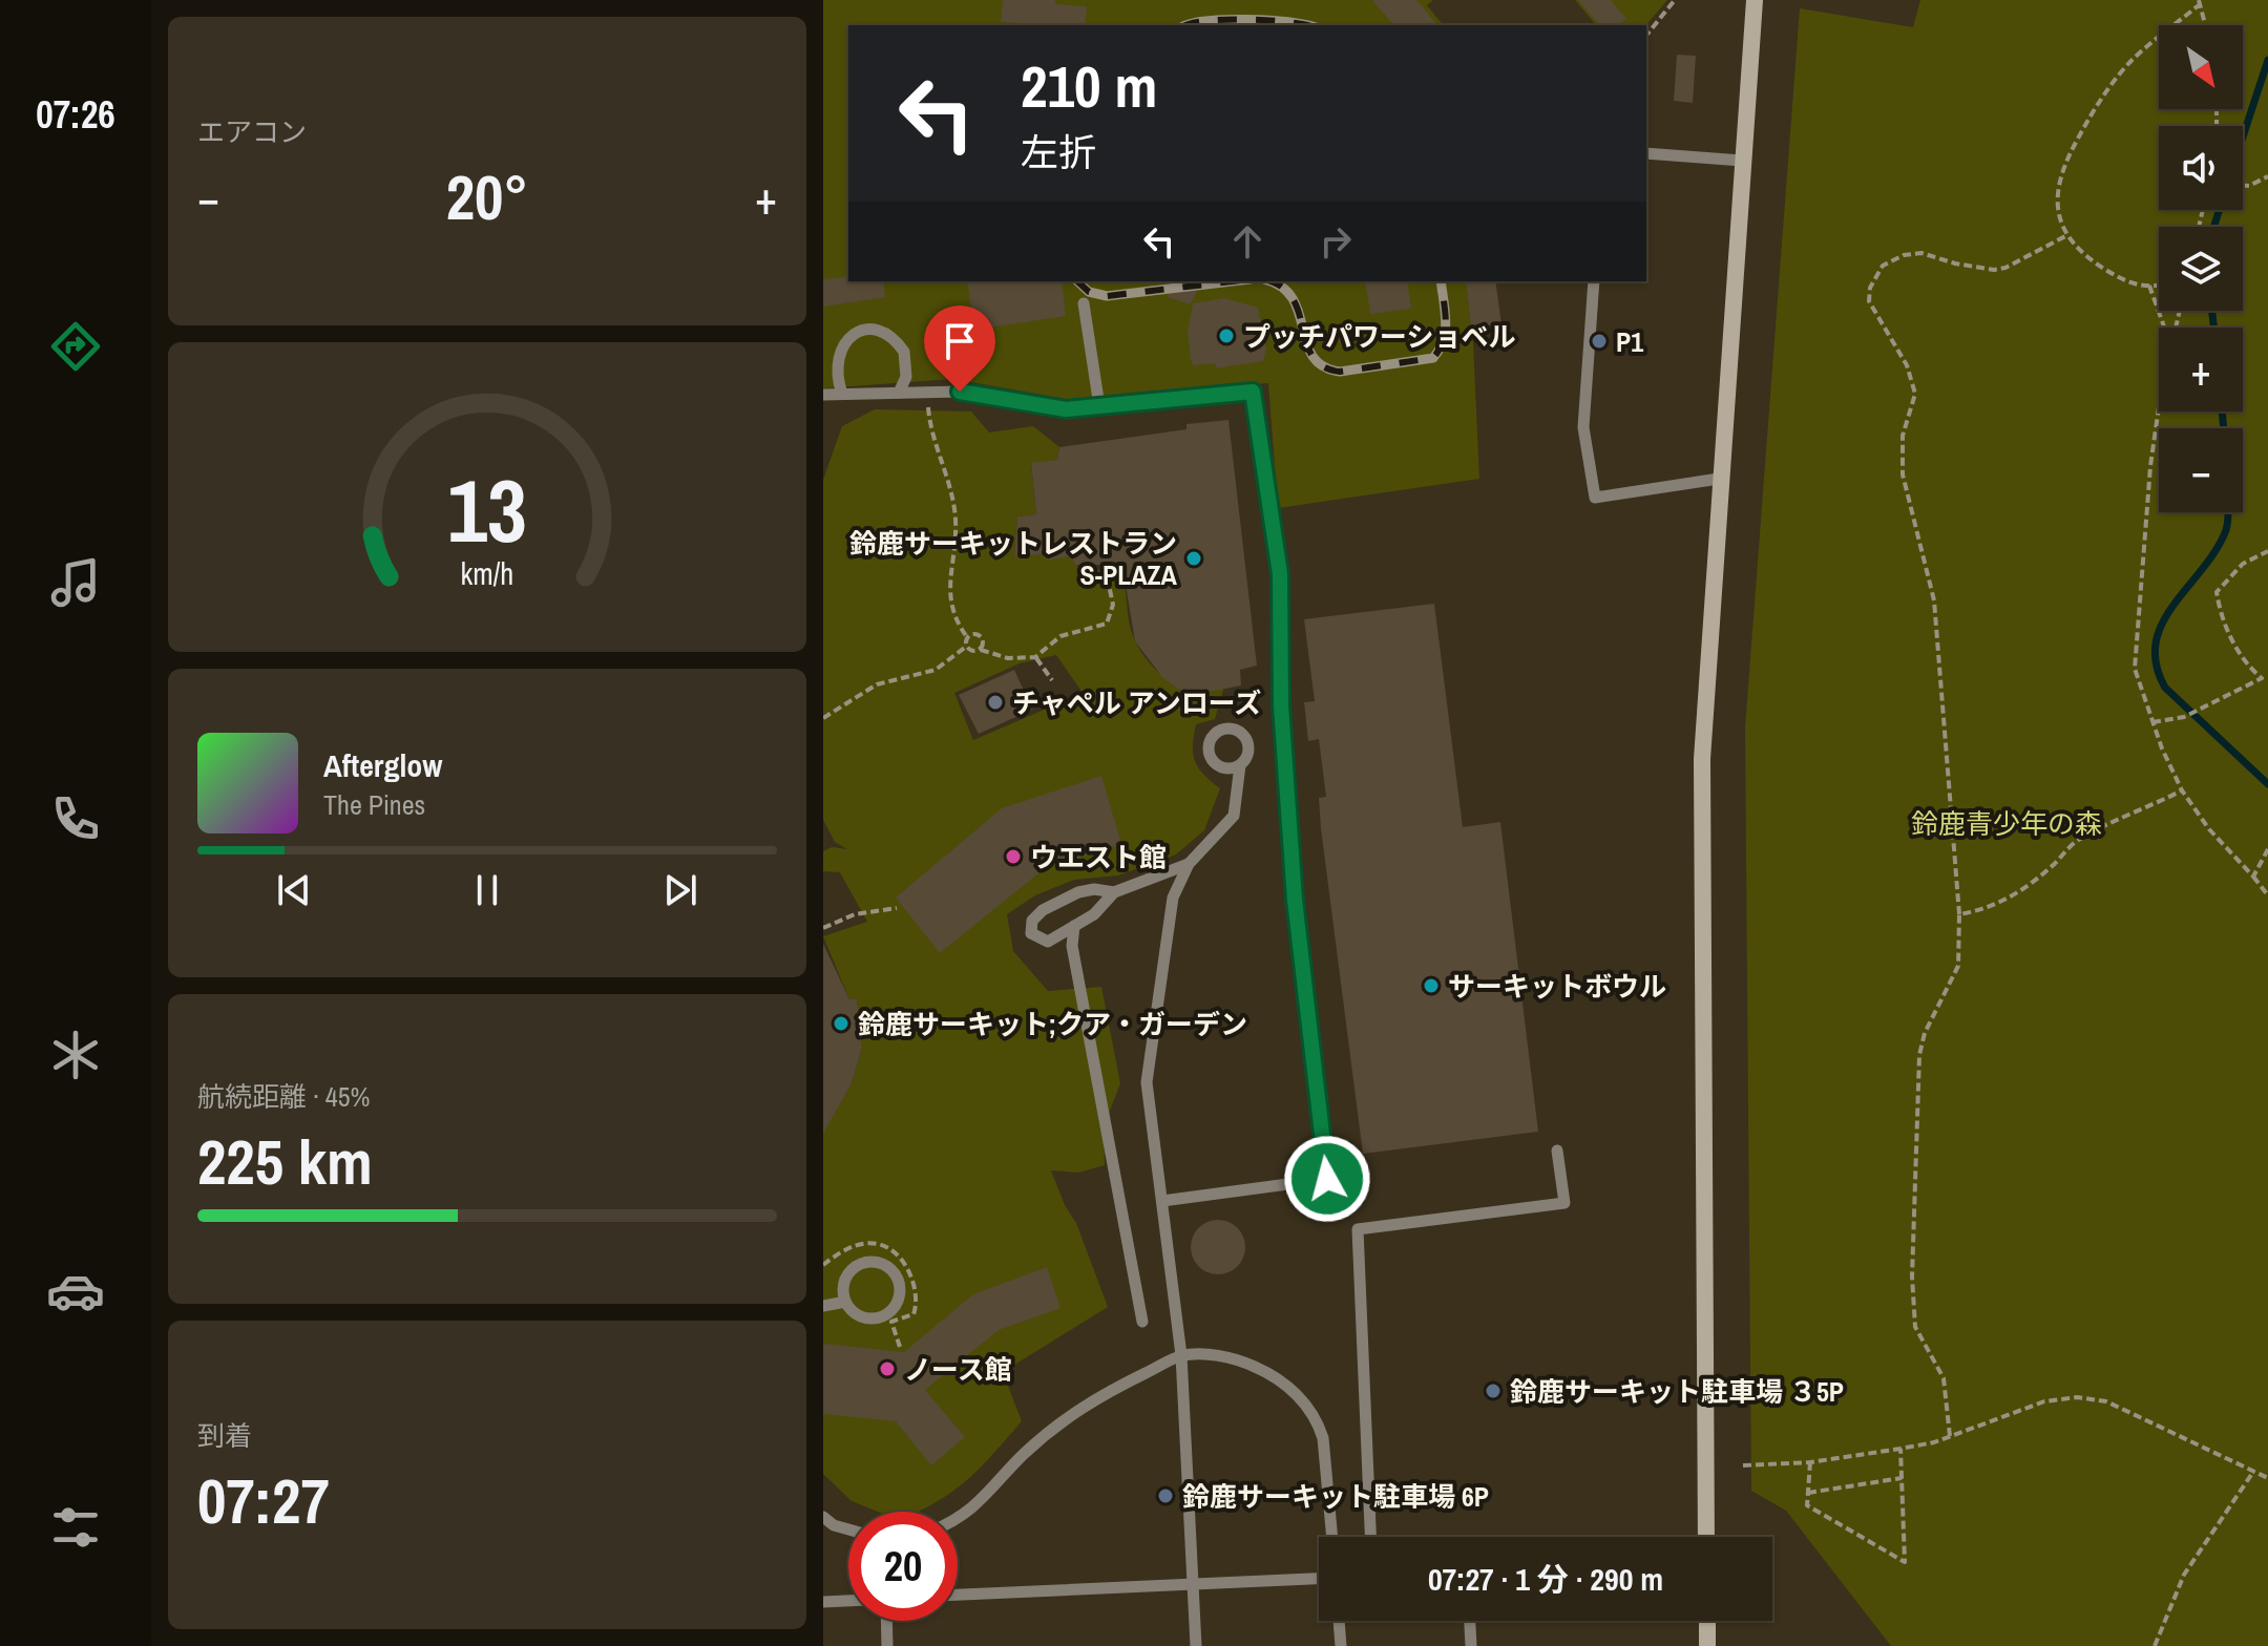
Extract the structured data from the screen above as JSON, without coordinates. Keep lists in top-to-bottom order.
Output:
{
  "parks": ["鈴鹿青少年の森"],
  "places": [
    "プッチパワーショベル",
    "P1",
    "鈴鹿サーキットレストラン S-PLAZA",
    "チャペル アンローズ",
    "ウエスト館",
    "サーキットボウル",
    "鈴鹿サーキット;クア・ガーデン",
    "ノース館",
    "鈴鹿サーキット駐車場 ３5P",
    "鈴鹿サーキット駐車場 6P"
  ],
  "north": "bottom right",
  "page": {
    "tabs": "07:26",
    "tile": [
      "エアコン",
      ["航続距離 · 45%", "225 km"],
      ["到着", "07:27"]
    ],
    "map_buttons": ["+", "−"],
    "turn": ["210 m", "左折"],
    "heat": ["−", "20°", "+"],
    "song": ["Afterglow", "The Pines"],
    "limit": "20",
    "trip": "07:27 · 1 分 · 290 m",
    "gauge": ["13", "km/h"]
  }
}
